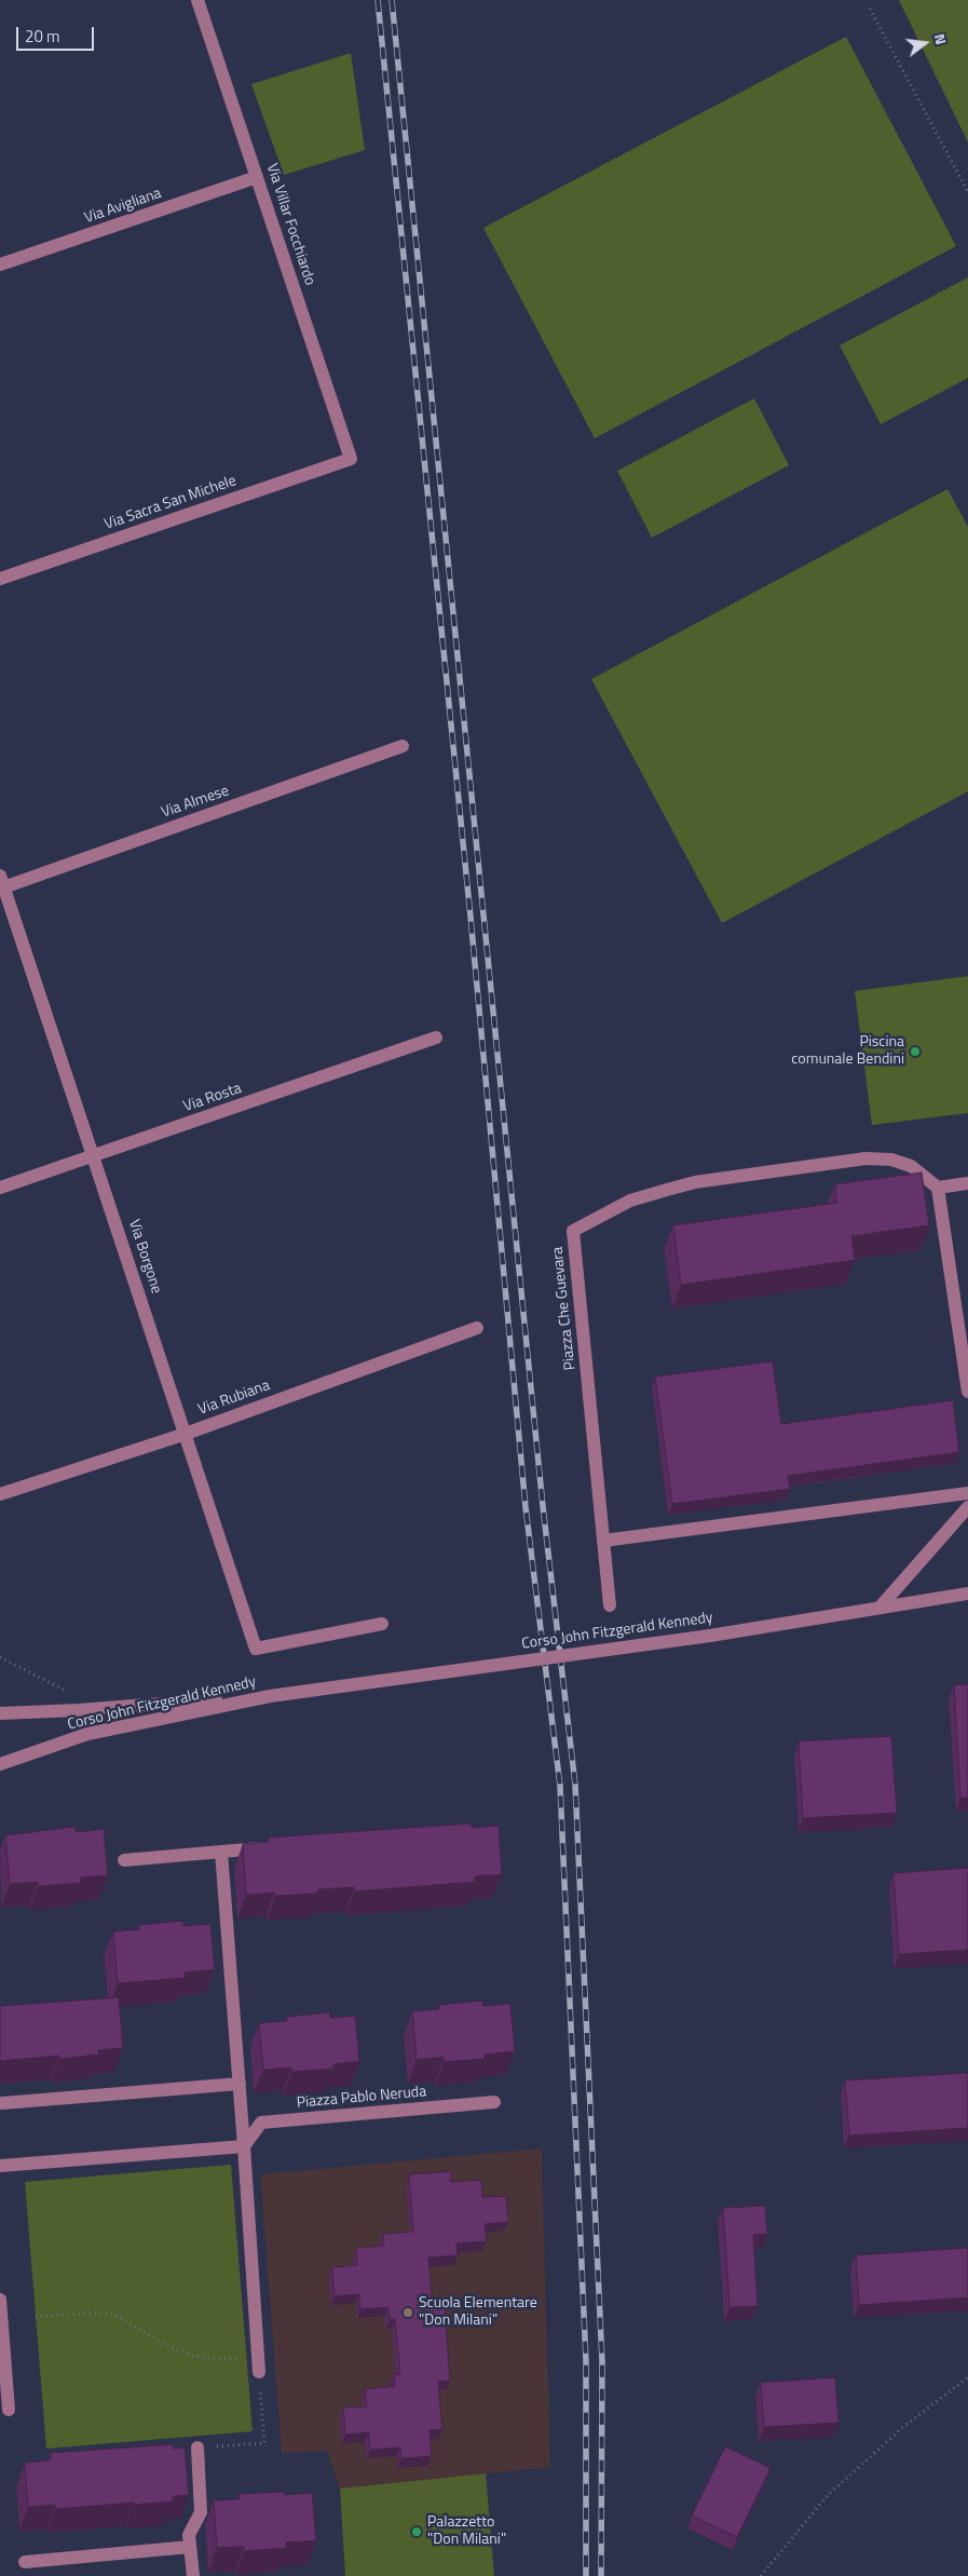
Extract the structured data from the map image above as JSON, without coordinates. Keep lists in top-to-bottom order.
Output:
{
  "streets": {
    "street": [
      "Via Avigliana",
      "Via Villar Focchiardo",
      "Via Sacra San Michele",
      "Via Almese",
      "Via Rosta",
      "Via Borgone",
      "Piazza Che Guevara",
      "Via Rubiana",
      "Corso John Fitzgerald Kennedy",
      "Piazza Pablo Neruda"
    ]
  },
  "crossings": [
    ["Via Avigliana", "Via Villar Focchiardo"],
    ["Via Villar Focchiardo", "Via Sacra San Michele"],
    ["Via Almese", "Via Borgone"],
    ["Via Rosta", "Via Borgone"],
    ["Via Borgone", "Via Rubiana"]
  ],
  "places": ["Piscina comunale Bendini", "Scuola Elementare \"Don Milani\"", "Palazzetto \"Don Milani\""],
  "scale_bar": "20 m",
  "north": "right"
}
